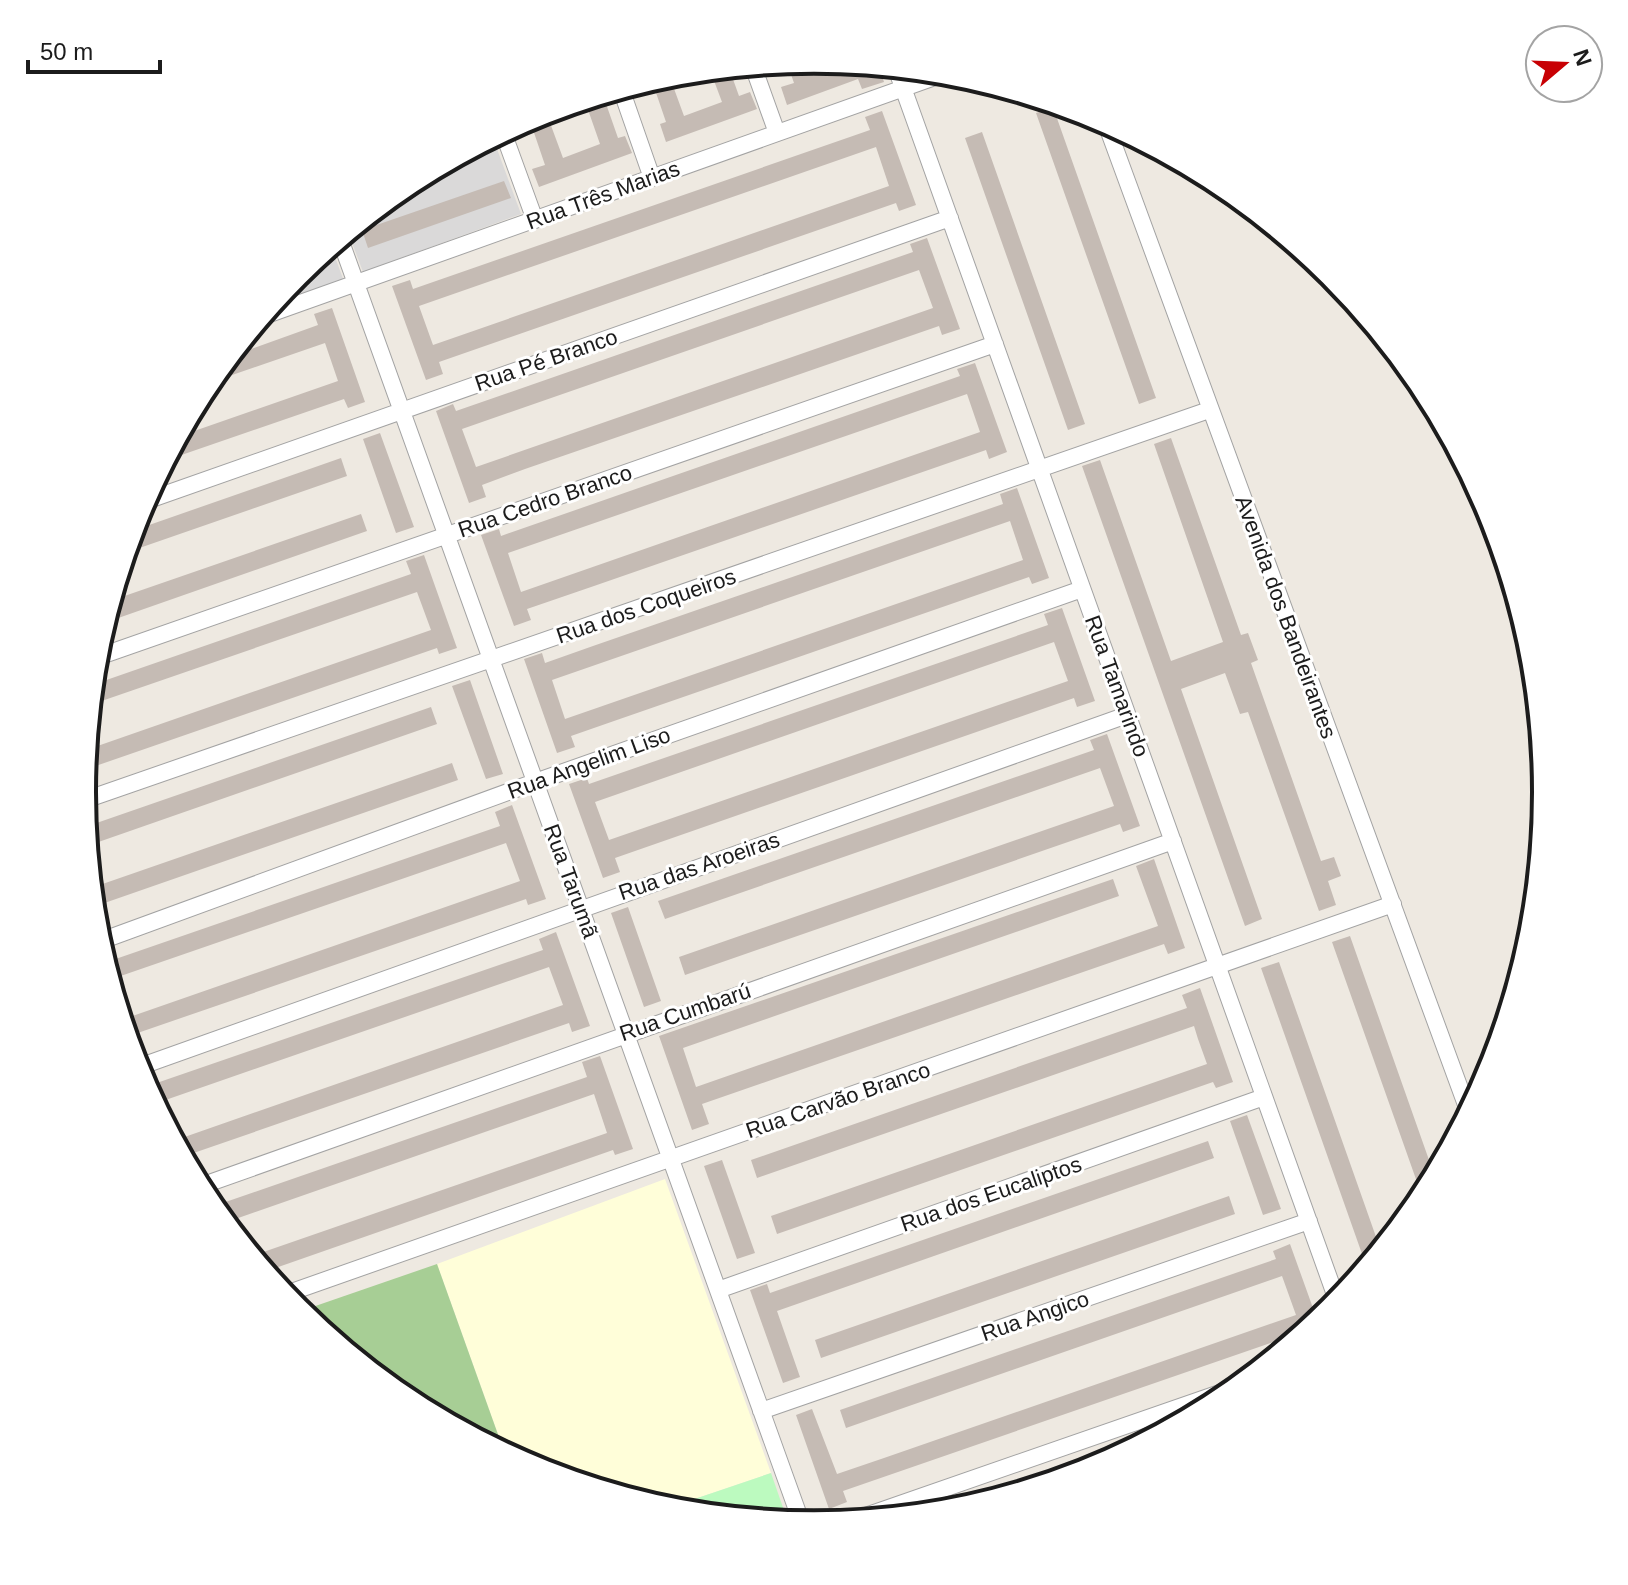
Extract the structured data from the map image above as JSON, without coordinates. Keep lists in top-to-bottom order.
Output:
{
  "streets": {
    "street": [
      "Rua Três Marias",
      "Rua Pé Branco",
      "Rua Cedro Branco",
      "Rua dos Coqueiros",
      "Avenida dos Bandeirantes",
      "Rua Tamarindo",
      "Rua Angelim Liso",
      "Rua das Aroeiras",
      "Rua Tarumã",
      "Rua Cumbarú",
      "Rua Carvão Branco",
      "Rua dos Eucaliptos",
      "Rua Angico"
    ]
  },
  "crossings": [
    ["Rua Três Marias", "Rua Tamarindo"],
    ["Rua Três Marias", "Rua Tarumã"],
    ["Rua Pé Branco", "Rua Tamarindo"],
    ["Rua Pé Branco", "Rua Tarumã"],
    ["Rua Cedro Branco", "Rua Tamarindo"],
    ["Rua Cedro Branco", "Rua Tarumã"],
    ["Rua dos Coqueiros", "Avenida dos Bandeirantes"],
    ["Rua dos Coqueiros", "Rua Tamarindo"],
    ["Rua dos Coqueiros", "Rua Tarumã"],
    ["Avenida dos Bandeirantes", "Rua Carvão Branco"],
    ["Rua Tamarindo", "Rua Angelim Liso"],
    ["Rua Tamarindo", "Rua das Aroeiras"],
    ["Rua Tamarindo", "Rua Cumbarú"],
    ["Rua Tamarindo", "Rua Carvão Branco"],
    ["Rua Tamarindo", "Rua dos Eucaliptos"],
    ["Rua Tamarindo", "Rua Angico"],
    ["Rua Angelim Liso", "Rua Tarumã"],
    ["Rua das Aroeiras", "Rua Tarumã"],
    ["Rua Tarumã", "Rua Cumbarú"],
    ["Rua Tarumã", "Rua Carvão Branco"],
    ["Rua Tarumã", "Rua dos Eucaliptos"],
    ["Rua Tarumã", "Rua Angico"]
  ],
  "scale_bar": "50 m",
  "north": "right"
}
